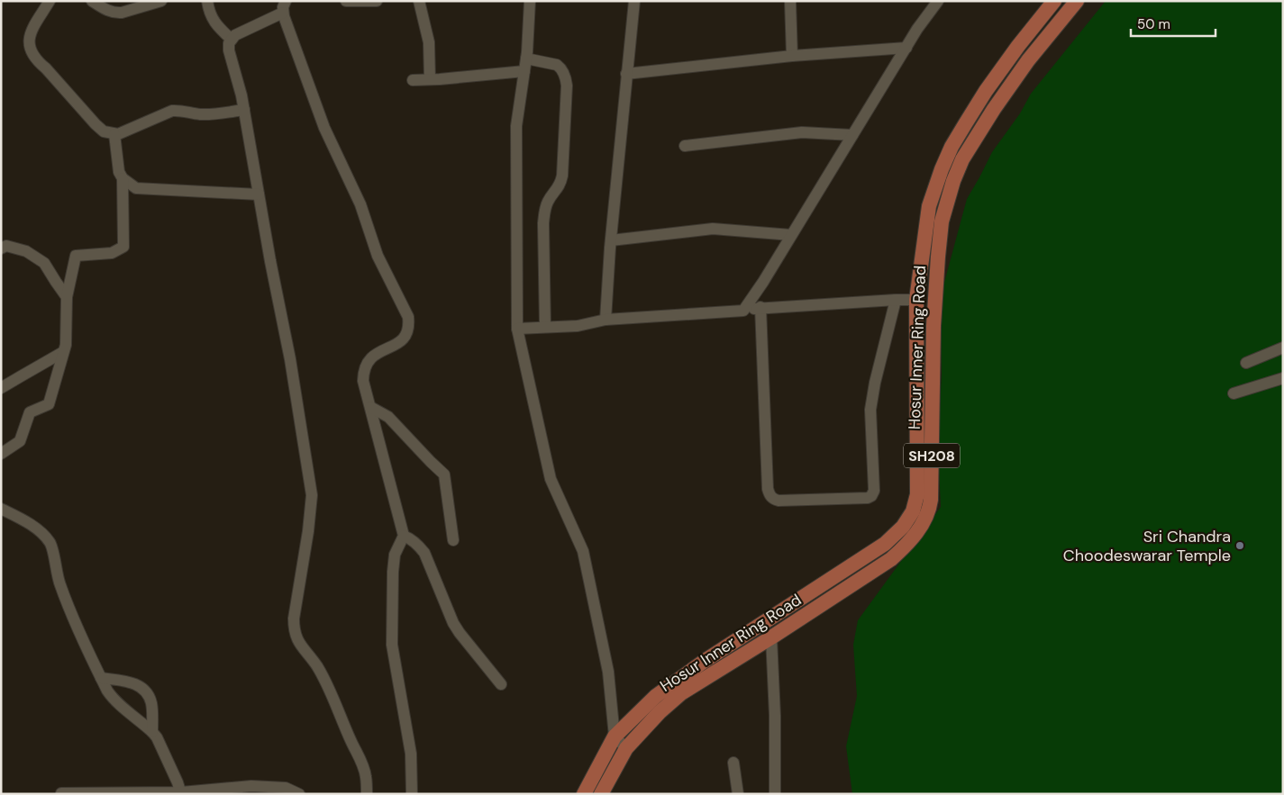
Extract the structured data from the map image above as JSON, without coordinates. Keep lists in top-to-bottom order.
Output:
{
  "streets": {
    "main road": ["Hosur Inner Ring Road", "SH208"]
  },
  "places": ["Sri Chandra Choodeswarar Temple"],
  "scale_bar": "50 m"
}
